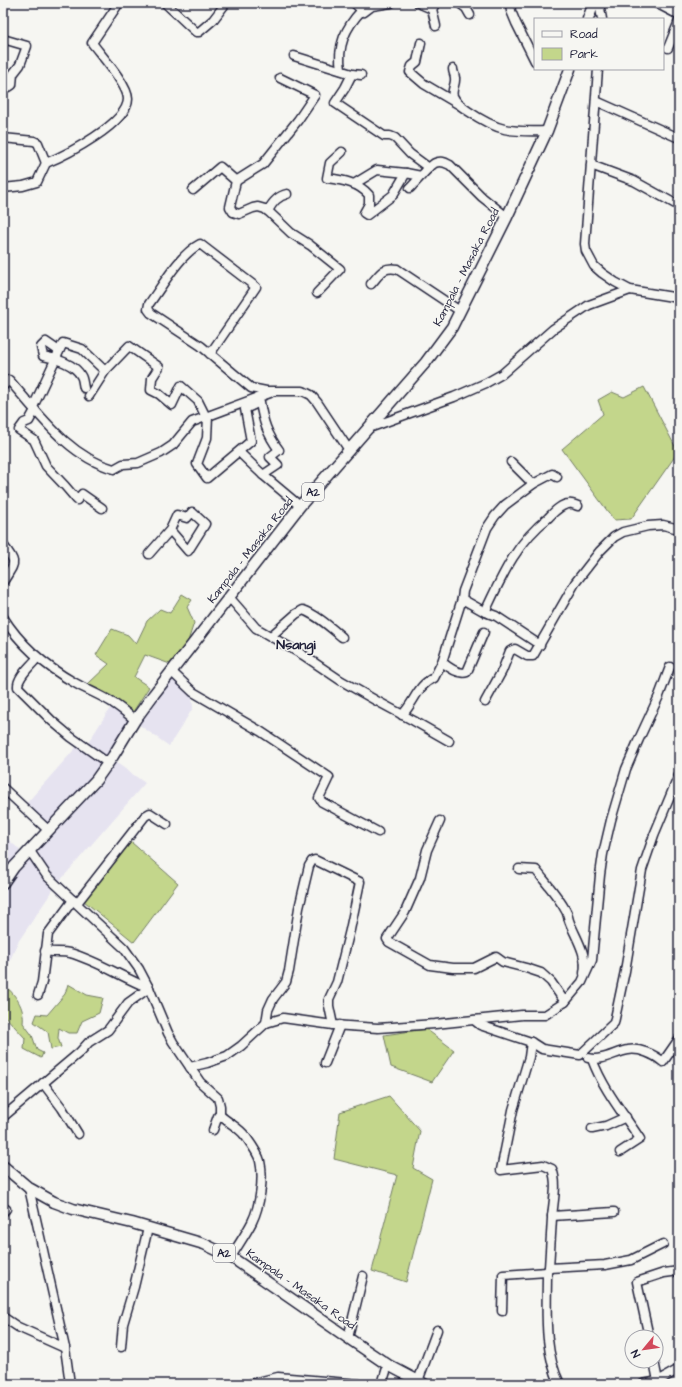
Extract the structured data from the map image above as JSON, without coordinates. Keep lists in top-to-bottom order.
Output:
{
  "streets": {
    "main road": ["Kampala - Masaka Road", "A2"]
  },
  "districts": ["Nsangi"],
  "legend": ["Road", "Park"],
  "north": "bottom left"
}
